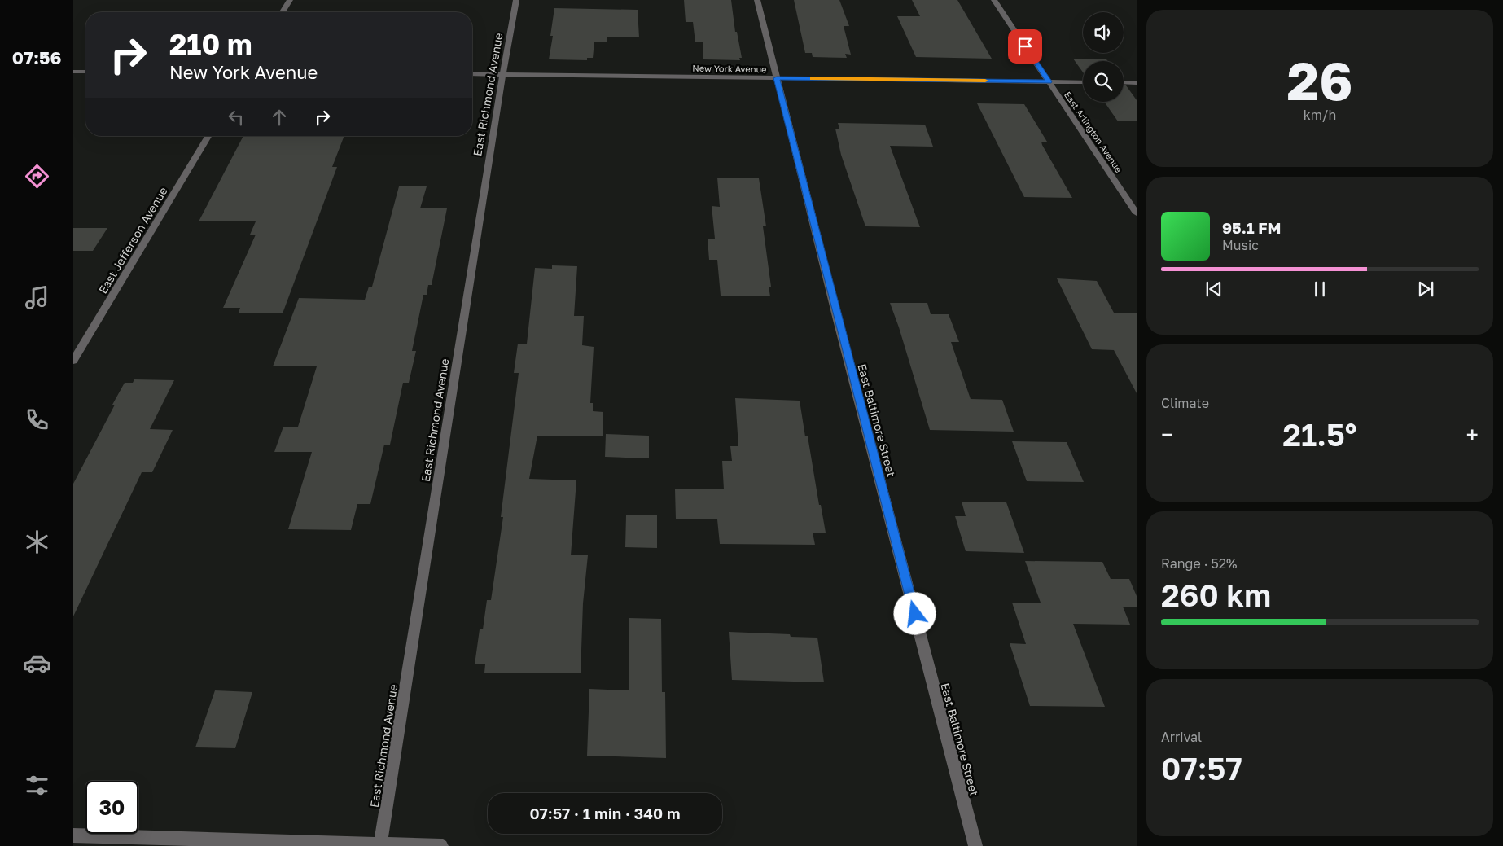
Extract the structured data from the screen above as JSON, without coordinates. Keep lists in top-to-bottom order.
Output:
{
  "streets": {
    "street": [
      "New York Avenue",
      "East Richmond Avenue",
      "East Arlington Avenue",
      "East Jefferson Avenue",
      "East Baltimore Street"
    ]
  },
  "crossings": [
    ["New York Avenue", "East Richmond Avenue"],
    ["New York Avenue", "East Arlington Avenue"],
    ["New York Avenue", "East Baltimore Street"]
  ],
  "page": {
    "tabs": "07:56",
    "tile": [
      ["26", "km/h"],
      "Climate",
      ["Range · 52%", "260 km"],
      ["Arrival", "07:57"]
    ],
    "turn": ["210 m", "New York Avenue"],
    "song": ["95.1 FM", "Music"],
    "heat": ["−", "21.5°", "+"],
    "limit": "30",
    "trip": "07:57 · 1 min · 340 m"
  }
}
